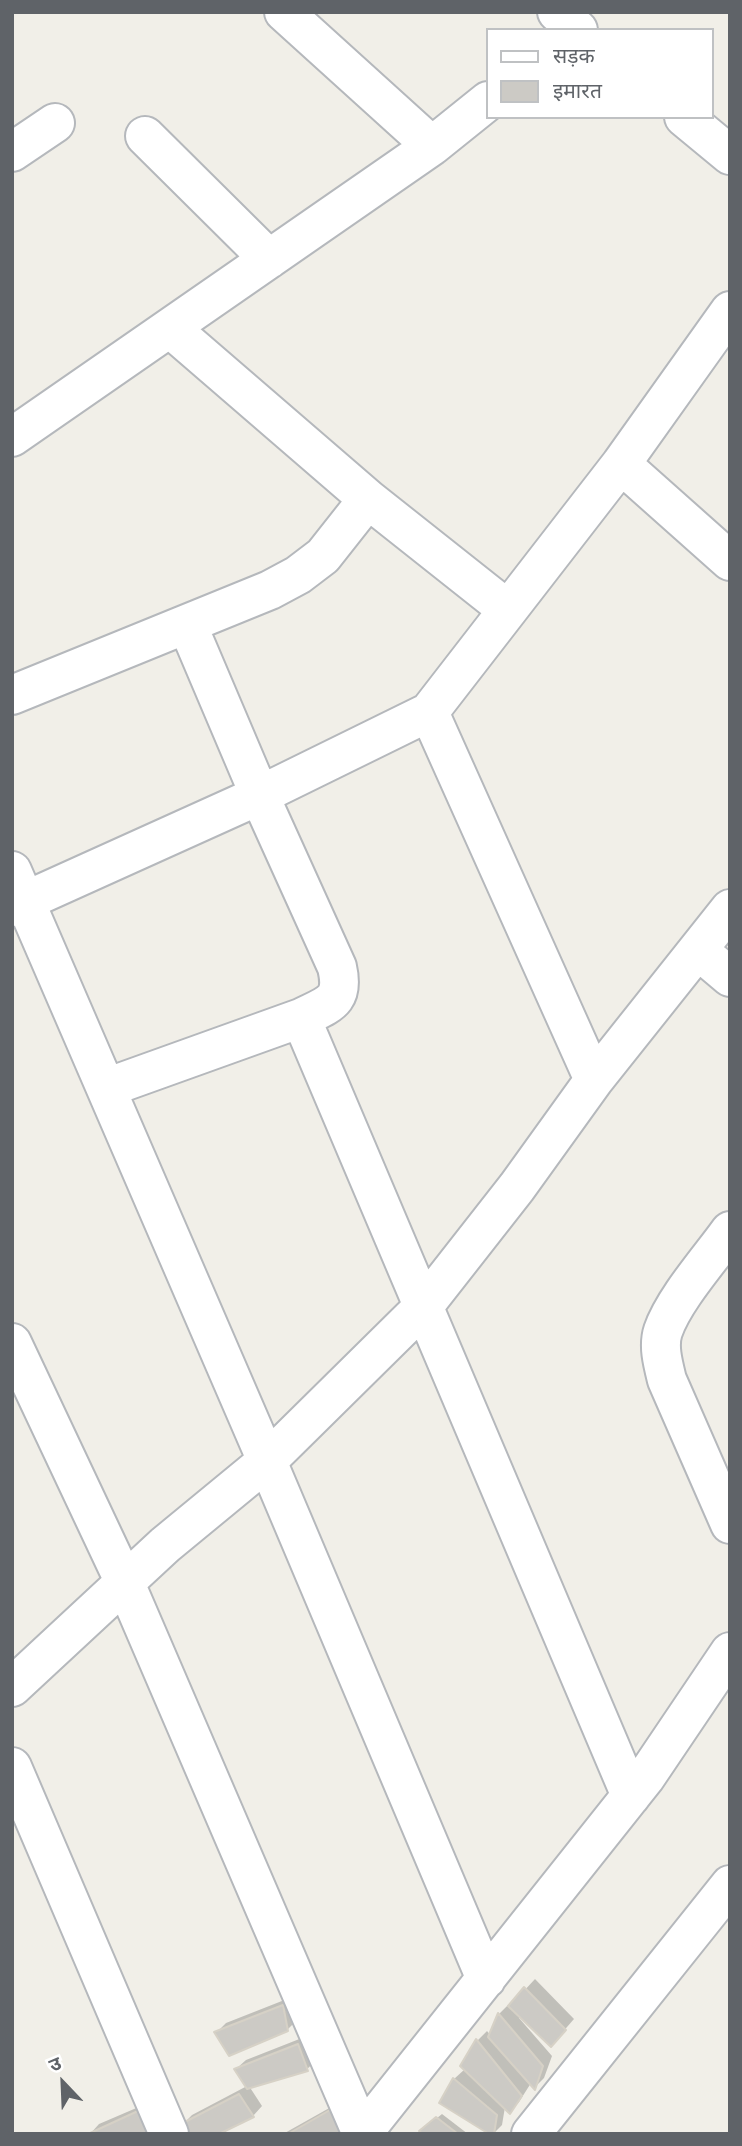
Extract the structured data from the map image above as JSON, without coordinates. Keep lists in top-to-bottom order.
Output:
{
  "legend": ["सड़क", "इमारत"],
  "north": "top left"
}
